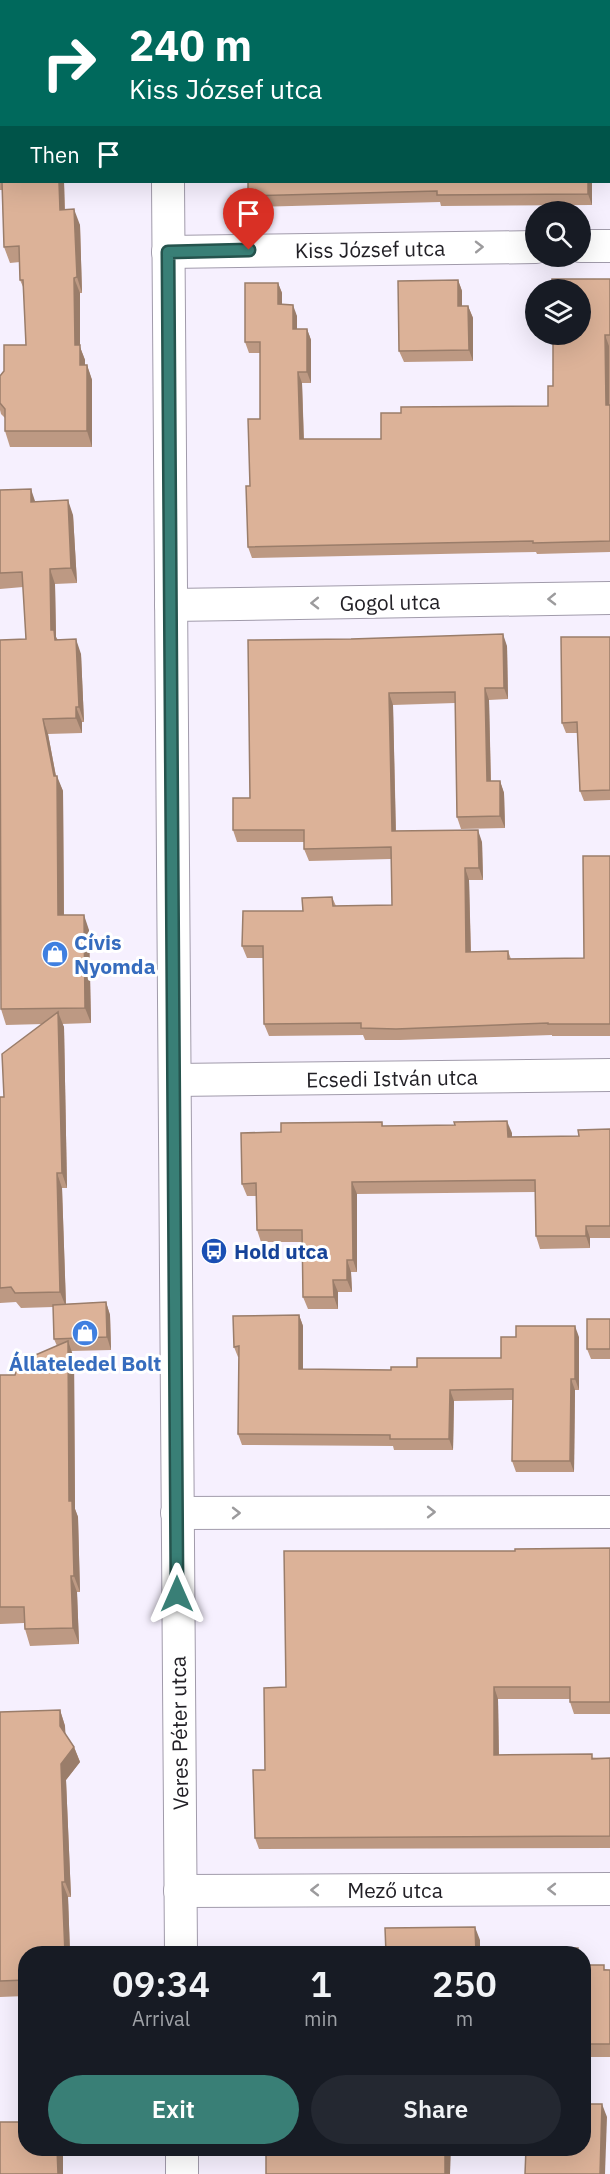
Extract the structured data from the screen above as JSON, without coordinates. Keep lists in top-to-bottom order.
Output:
{
  "streets": {
    "street": [
      "Kiss József utca",
      "Gogol utca",
      "Ecsedi István utca",
      "Veres Péter utca",
      "Mező utca"
    ]
  },
  "crossings": [
    ["Kiss József utca", "Veres Péter utca"],
    ["Gogol utca", "Veres Péter utca"],
    ["Ecsedi István utca", "Veres Péter utca"],
    ["Veres Péter utca", "Mező utca"]
  ],
  "one_way": ["Kiss József utca", "Gogol utca", "Mező utca"],
  "places": {
    "shop": ["Cívis Nyomda", "Állateledel Bolt"],
    "bus stop": ["Hold utca"]
  },
  "page": {
    "turn": ["240 m", "Kiss József utca"],
    "then": "Then",
    "eta": [
      "09:34",
      "Arrival",
      "1",
      "min",
      "250",
      "m"
    ],
    "buttons": ["Exit", "Share"]
  }
}
